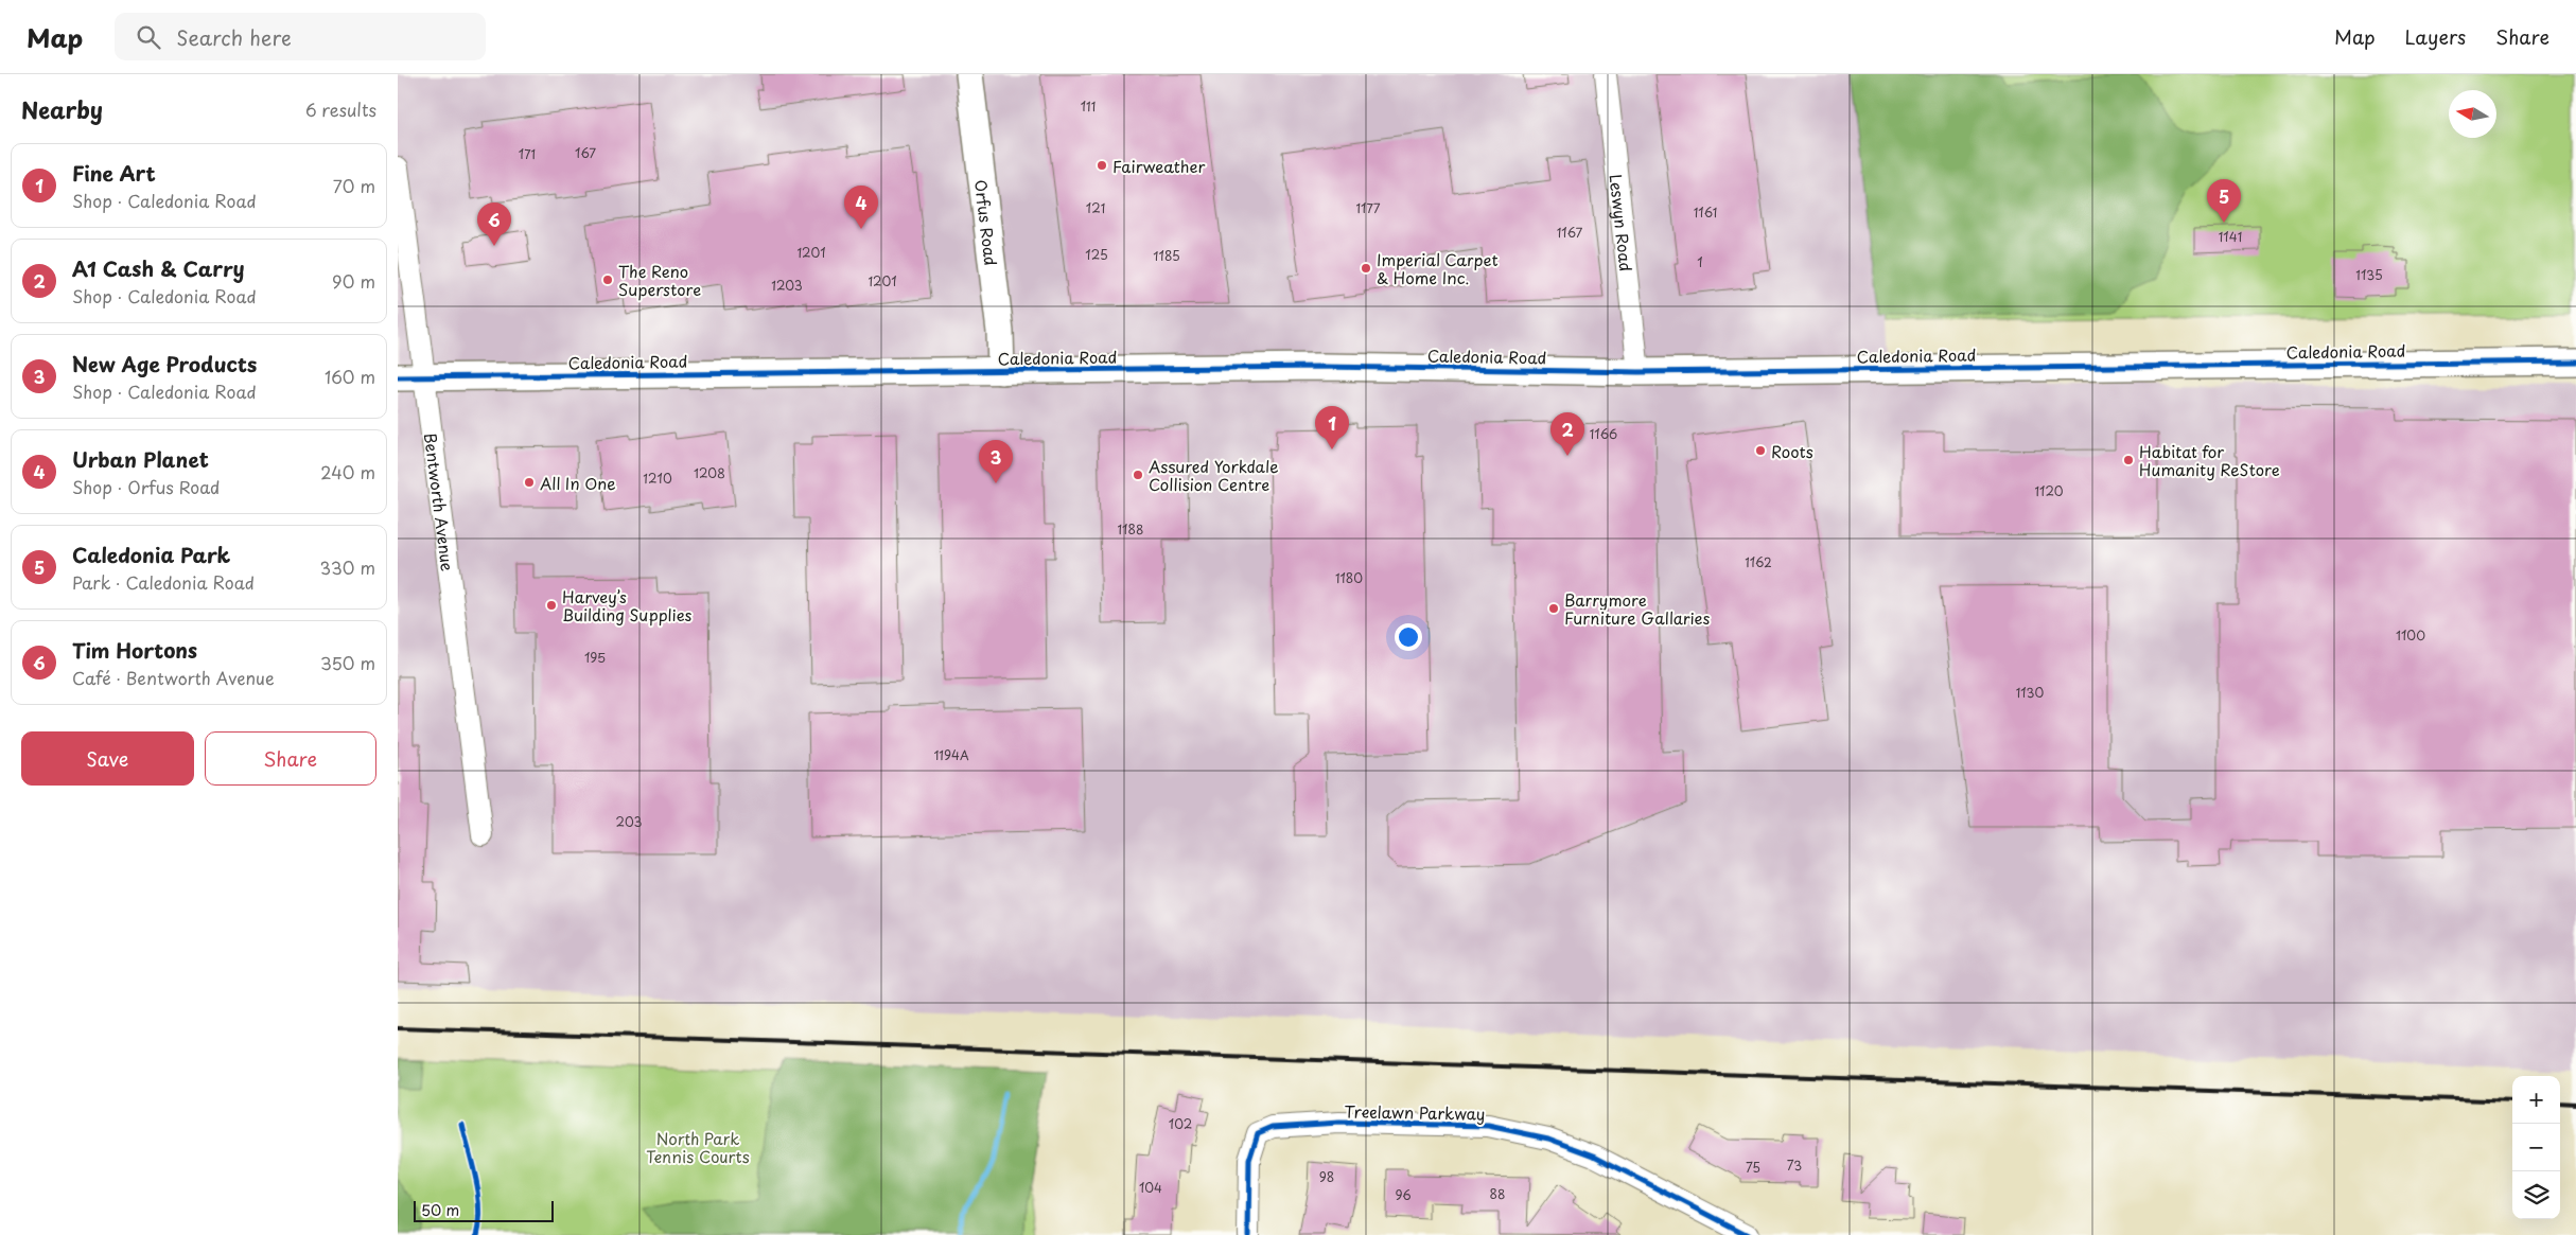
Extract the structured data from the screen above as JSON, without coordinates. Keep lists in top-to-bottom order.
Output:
{
  "streets": {
    "street": [
      "Orfus Road",
      "Leswyn Road",
      "Caledonia Road",
      "Bentworth Avenue",
      "Treelawn Parkway"
    ]
  },
  "crossings": [
    ["Orfus Road", "Caledonia Road"],
    ["Leswyn Road", "Caledonia Road"],
    ["Caledonia Road", "Bentworth Avenue"]
  ],
  "parks": ["North Park Tennis Courts"],
  "places": [
    "Fairweather",
    "Imperial Carpet & Home Inc.",
    "The Reno Superstore",
    "Roots",
    "Habitat for Humanity ReStore",
    "Assured Yorkdale Collision Centre",
    "All In One",
    "Harvey’s Building Supplies",
    "Barrymore Furniture Gallaries"
  ],
  "house_numbers": [
    "111",
    "167",
    "171",
    "121",
    "1177",
    "1161",
    "1167",
    "1141",
    "1201",
    "125",
    "1185",
    "1",
    "1135",
    "1201",
    "1203",
    "1166",
    "1208",
    "1210",
    "1120",
    "1188",
    "1162",
    "1180",
    "1100",
    "195",
    "1130",
    "1194A",
    "203",
    "102",
    "73",
    "75",
    "98",
    "104",
    "88",
    "96"
  ],
  "scale_bar": "50 m",
  "north": "left",
  "page": {
    "header": "Map",
    "search": "Search here",
    "nav": ["Map", "Layers", "Share"],
    "heading": ["Nearby", "6 results"],
    "list": [
      {
        "mark": "1",
        "name": "Fine Art",
        "note": "Shop · Caledonia Road",
        "value": "70 m"
      },
      {
        "mark": "2",
        "name": "A1 Cash & Carry",
        "note": "Shop · Caledonia Road",
        "value": "90 m"
      },
      {
        "mark": "3",
        "name": "New Age Products",
        "note": "Shop · Caledonia Road",
        "value": "160 m"
      },
      {
        "mark": "4",
        "name": "Urban Planet",
        "note": "Shop · Orfus Road",
        "value": "240 m"
      },
      {
        "mark": "5",
        "name": "Caledonia Park",
        "note": "Park · Caledonia Road",
        "value": "330 m"
      },
      {
        "mark": "6",
        "name": "Tim Hortons",
        "note": "Café · Bentworth Avenue",
        "value": "350 m"
      }
    ],
    "pins": [
      "5",
      "4",
      "6",
      "1",
      "2",
      "3"
    ],
    "buttons": ["Save", "Share"],
    "map_buttons": ["+", "−"],
    "scale": "50 m"
  }
}
